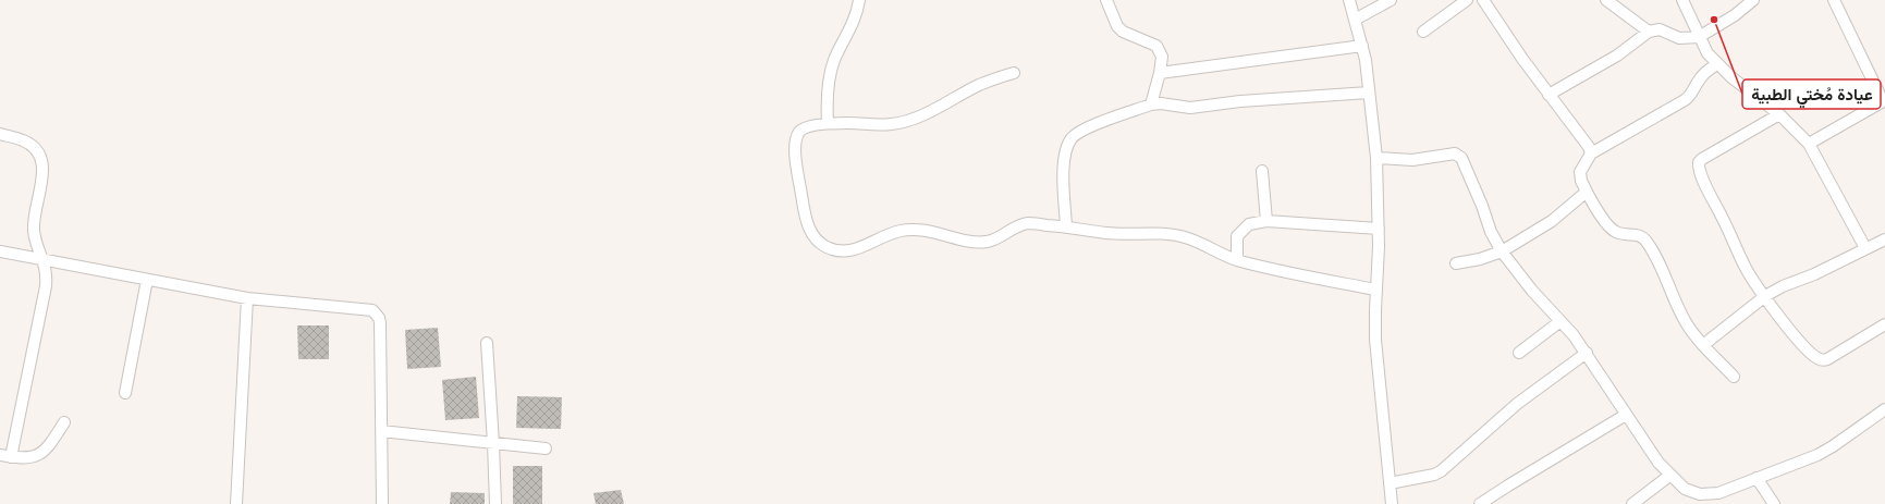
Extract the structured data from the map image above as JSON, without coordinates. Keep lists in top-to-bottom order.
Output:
{
  "places": ["عيادة مُختي الطبية"]
}
